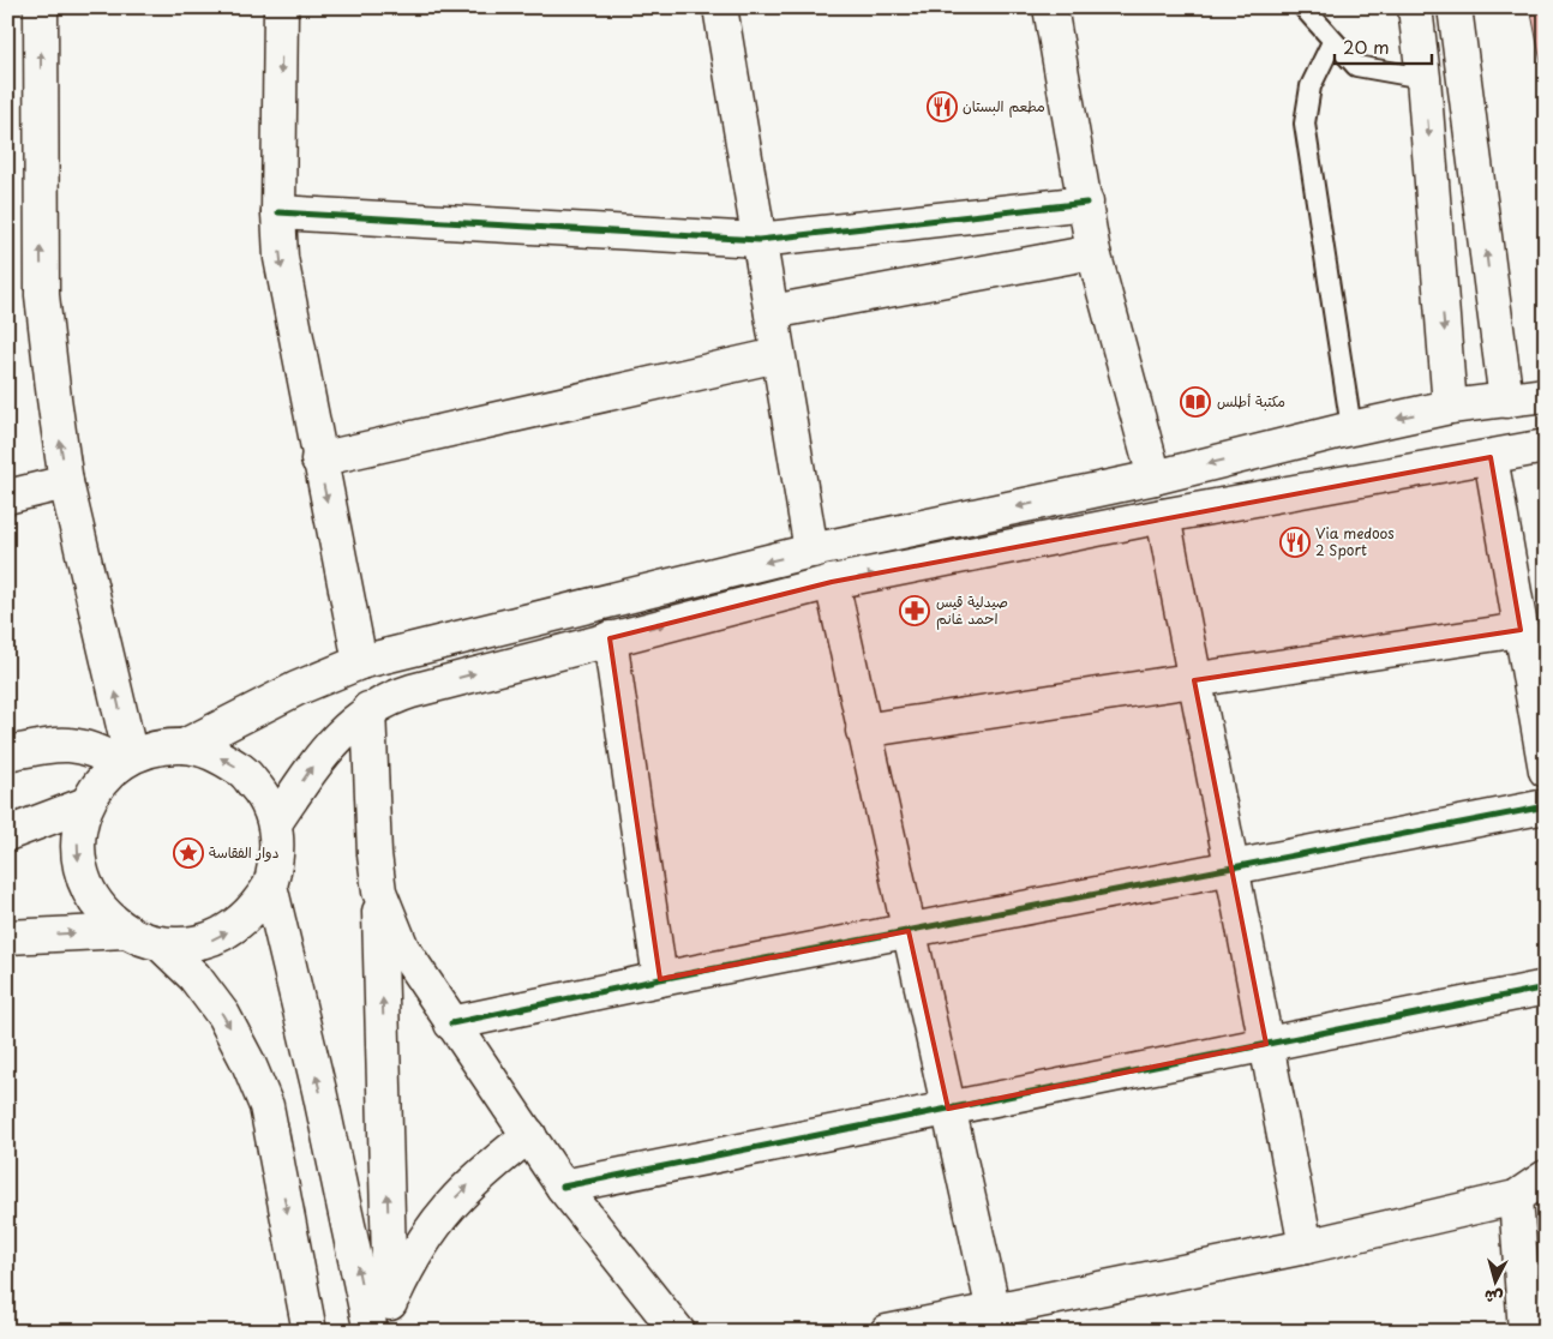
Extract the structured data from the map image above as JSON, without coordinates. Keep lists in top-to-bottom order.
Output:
{
  "places": {
    "restaurant": ["مطعم البستان", "Via medoos 2 Sport"],
    "library": ["مكتبة أطلس"],
    "pharmacy": ["صيدلية قيس احمد غانم"],
    "place": ["دوار الفقاسة"]
  },
  "scale_bar": "20 m",
  "north": "bottom"
}
